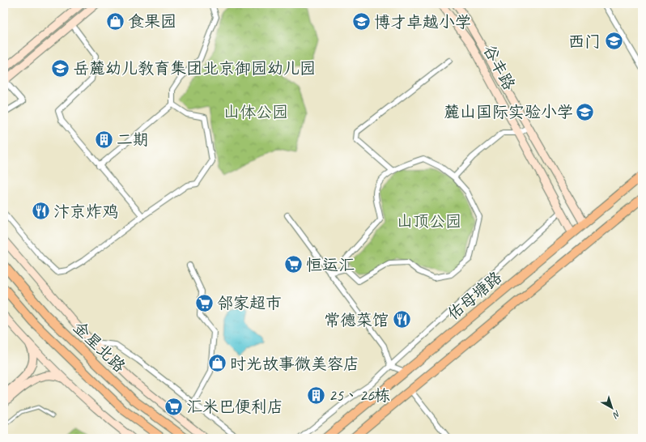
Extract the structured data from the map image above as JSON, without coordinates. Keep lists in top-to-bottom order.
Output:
{
  "streets": {
    "main road": ["佑母塘路", "金星北路"],
    "street": ["谷丰路"]
  },
  "crossings": [
    ["谷丰路", "佑母塘路"]
  ],
  "parks": ["山体公园", "山顶公园"],
  "places": {
    "shop": ["食果园", "时光故事微美容店"],
    "school or university": [
      "博才卓越小学",
      "西门",
      "岳麓幼儿教育集团北京御园幼儿园",
      "麓山国际实验小学"
    ],
    "building": ["二期", "25、26栋"],
    "restaurant": ["汴京炸鸡", "常德菜馆"],
    "supermarket": ["恒运汇", "邻家超市", "汇米巴便利店"]
  },
  "north": "bottom right"
}
